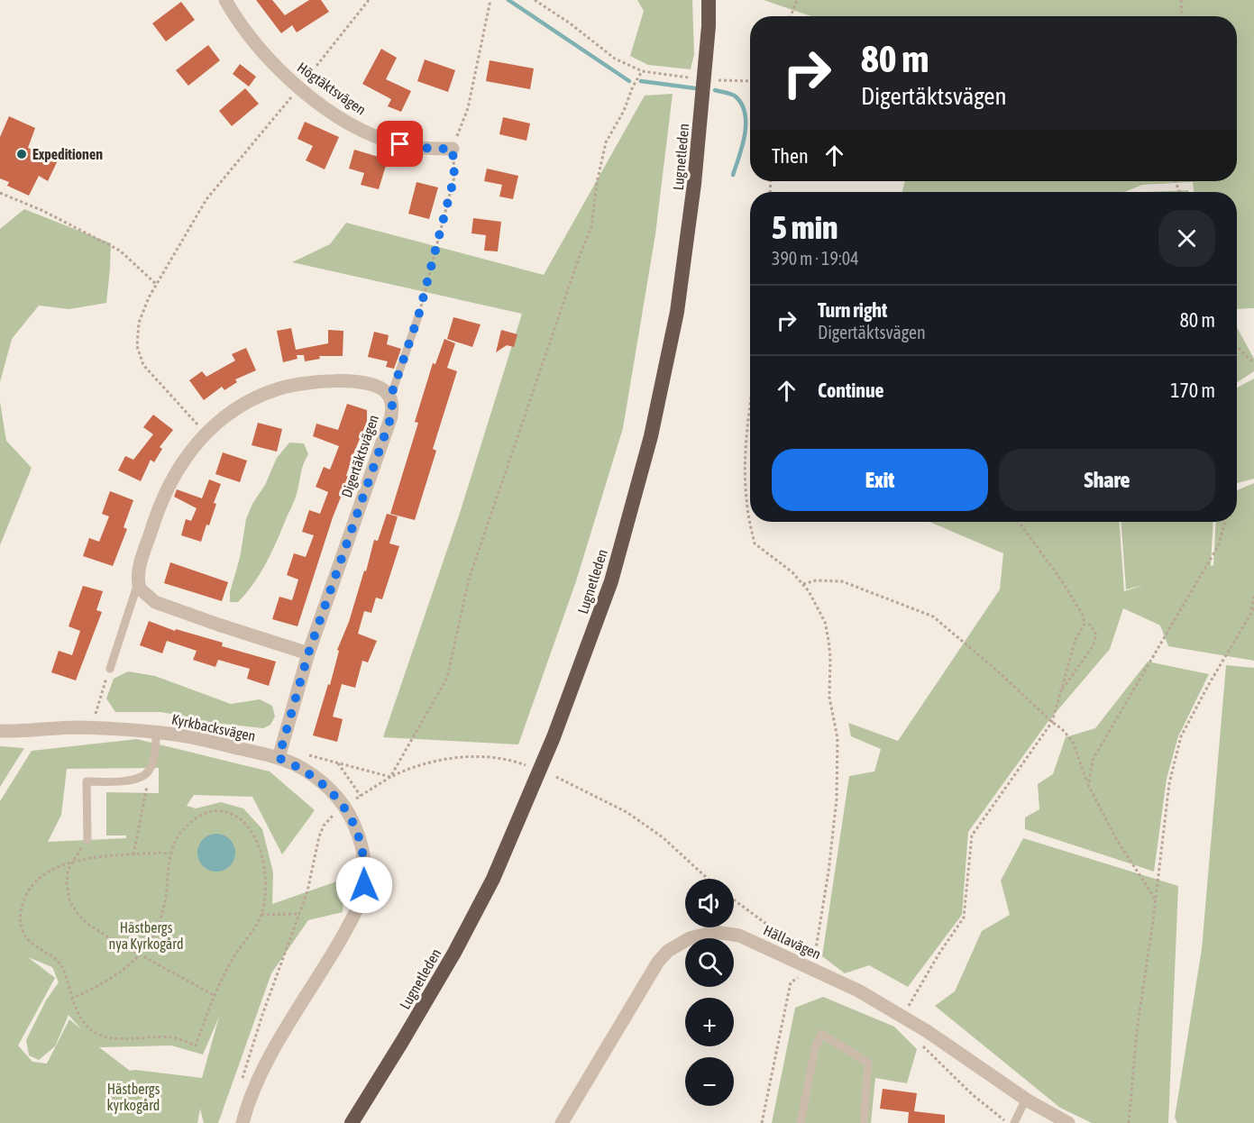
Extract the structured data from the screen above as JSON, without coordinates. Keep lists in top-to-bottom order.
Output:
{
  "streets": {
    "highway": ["Lugnetleden"],
    "street": [
      "Högtäktsvägen",
      "Digertäktsvägen",
      "Kyrkbacksvägen",
      "Hällavägen"
    ]
  },
  "crossings": [
    ["Digertäktsvägen", "Kyrkbacksvägen"]
  ],
  "parks": ["Hästbergs nya Kyrkogård", "Hästbergs kyrkogård"],
  "places": ["Expeditionen"],
  "page": {
    "turn": ["80 m", "Digertäktsvägen"],
    "then": "Then",
    "heading": ["5 min", "390 m · 19:04"],
    "list": [
      {
        "name": "Turn right",
        "note": "Digertäktsvägen",
        "value": "80 m"
      },
      {
        "name": "Continue",
        "value": "170 m"
      }
    ],
    "buttons": ["Exit", "Share"],
    "map_buttons": ["+", "−"]
  }
}
